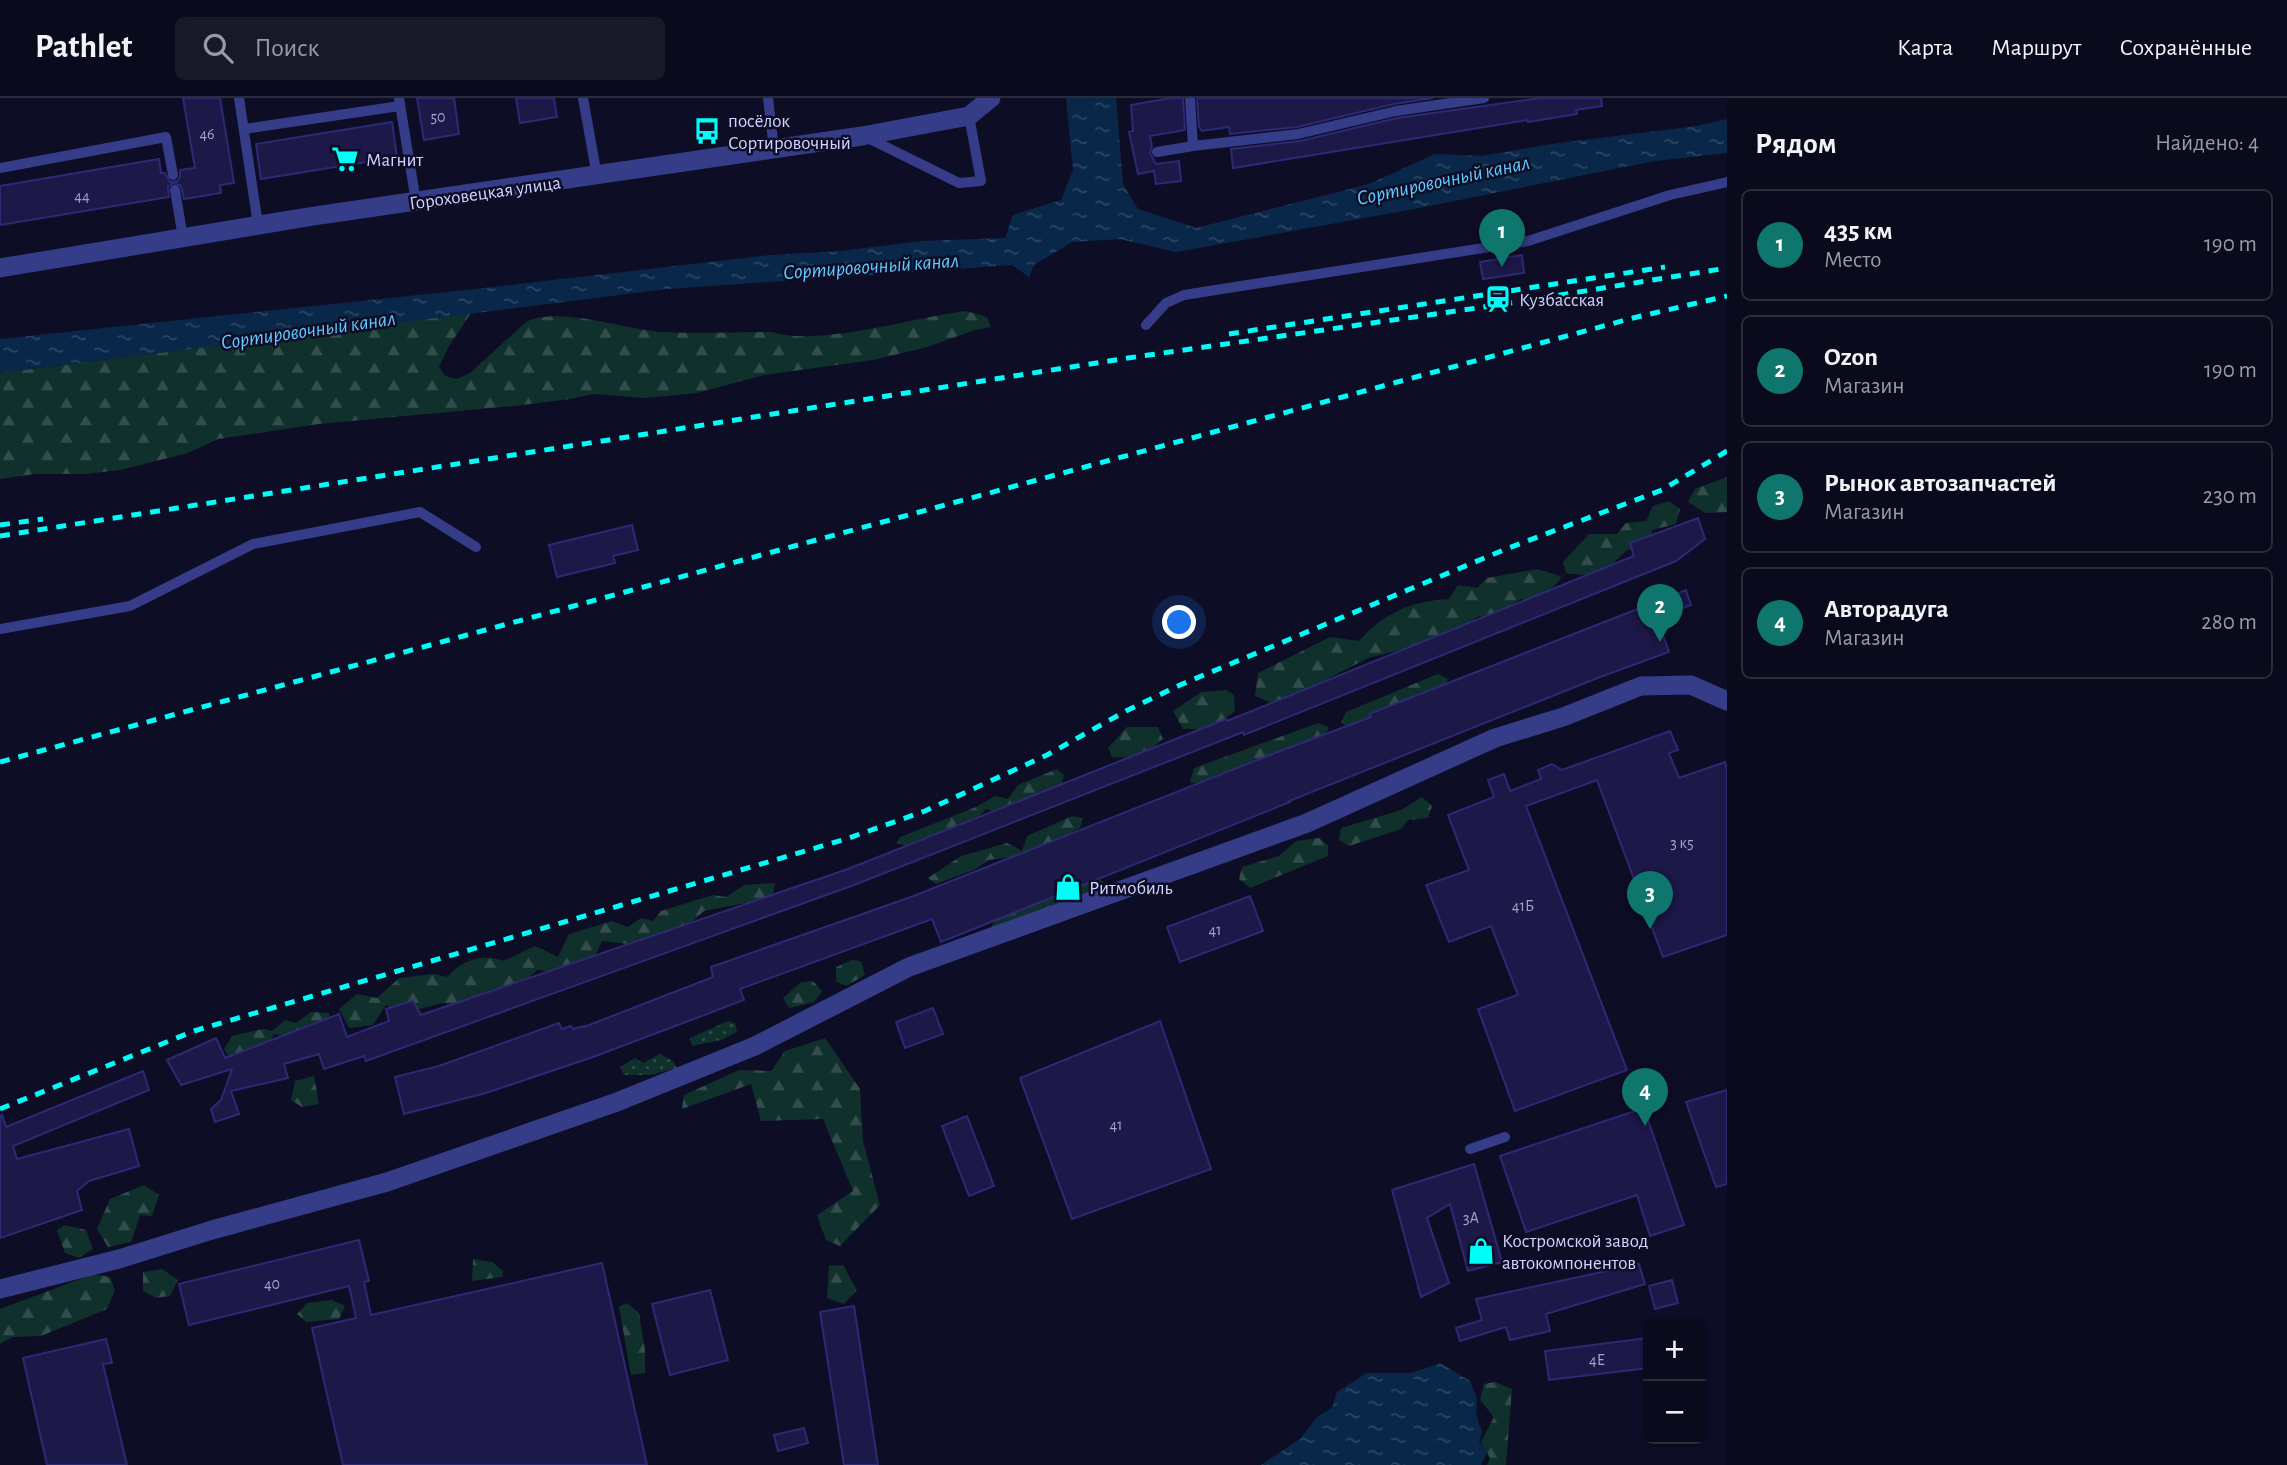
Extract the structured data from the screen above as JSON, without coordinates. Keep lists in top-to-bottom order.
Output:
{
  "streets": {
    "street": ["Гороховецкая улица"]
  },
  "water": ["Сортировочный канал"],
  "places": {
    "bus stop": ["посёлок Сортировочный"],
    "supermarket": ["Магнит"],
    "station": ["Кузбасская"],
    "shop": ["Ритмобиль", "Костромской завод автокомпонентов"]
  },
  "house_numbers": [
    "50",
    "46",
    "44",
    "3 к5",
    "41Б",
    "41",
    "41",
    "3А",
    "40",
    "4Е"
  ],
  "page": {
    "header": "Pathlet",
    "search": "Поиск",
    "nav": ["Карта", "Маршрут", "Сохранённые"],
    "heading": ["Рядом", "Найдено: 4"],
    "list": [
      {
        "mark": "1",
        "name": "435 км",
        "note": "Место",
        "value": "190 m"
      },
      {
        "mark": "2",
        "name": "Ozon",
        "note": "Магазин",
        "value": "190 m"
      },
      {
        "mark": "3",
        "name": "Рынок автозапчастей",
        "note": "Магазин",
        "value": "230 m"
      },
      {
        "mark": "4",
        "name": "Авторадуга",
        "note": "Магазин",
        "value": "280 m"
      }
    ],
    "pins": [
      "1",
      "2",
      "3",
      "4"
    ],
    "map_buttons": ["+", "−"]
  }
}
